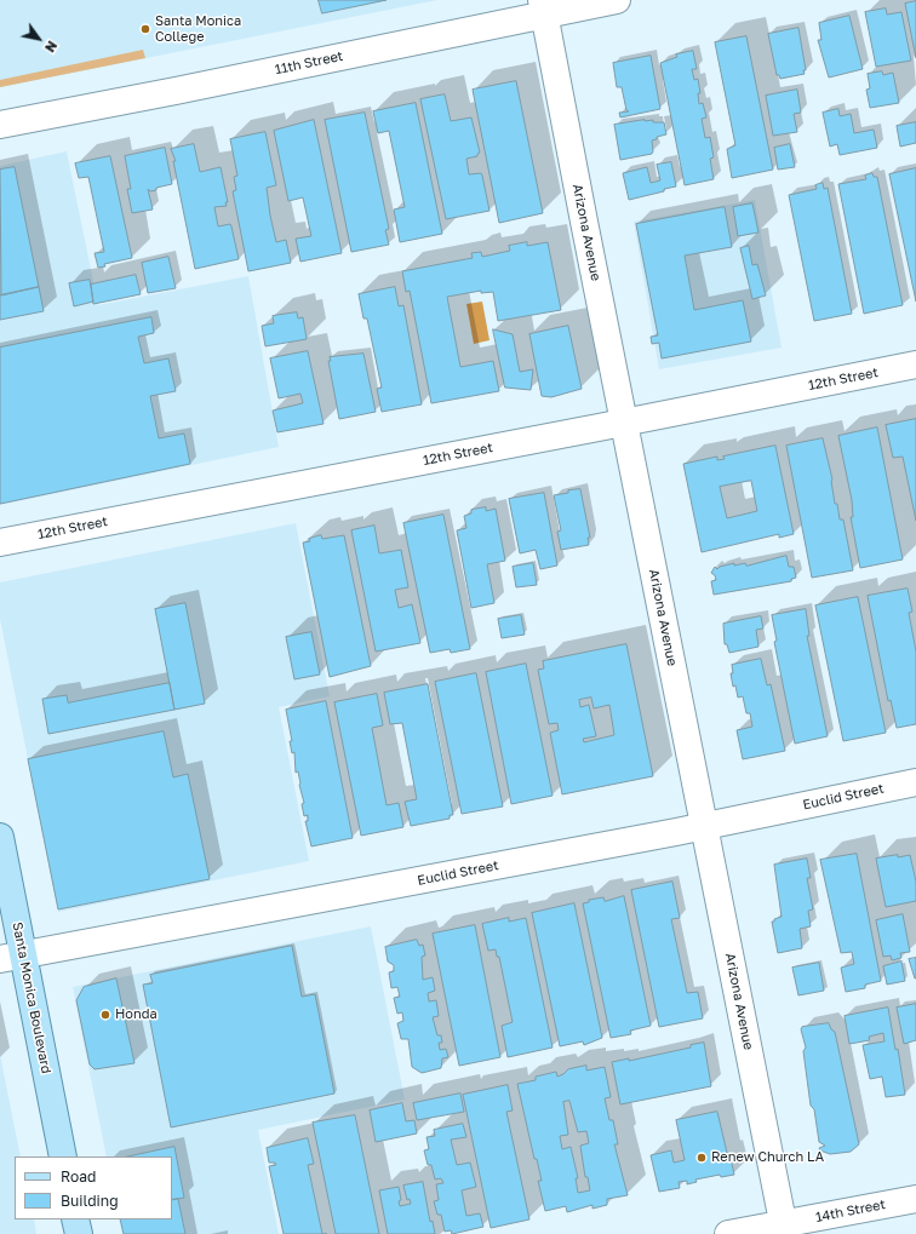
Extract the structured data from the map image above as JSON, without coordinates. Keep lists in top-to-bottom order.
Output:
{
  "streets": {
    "main road": ["Santa Monica Boulevard"],
    "street": [
      "11th Street",
      "Arizona Avenue",
      "12th Street",
      "Euclid Street",
      "14th Street"
    ]
  },
  "crossings": [
    ["11th Street", "Arizona Avenue"],
    ["Arizona Avenue", "12th Street"],
    ["Arizona Avenue", "Euclid Street"],
    ["Arizona Avenue", "14th Street"],
    ["Euclid Street", "Santa Monica Boulevard"]
  ],
  "places": ["Santa Monica College", "Honda", "Renew Church LA"],
  "legend": ["Road", "Building"],
  "north": "bottom right"
}
